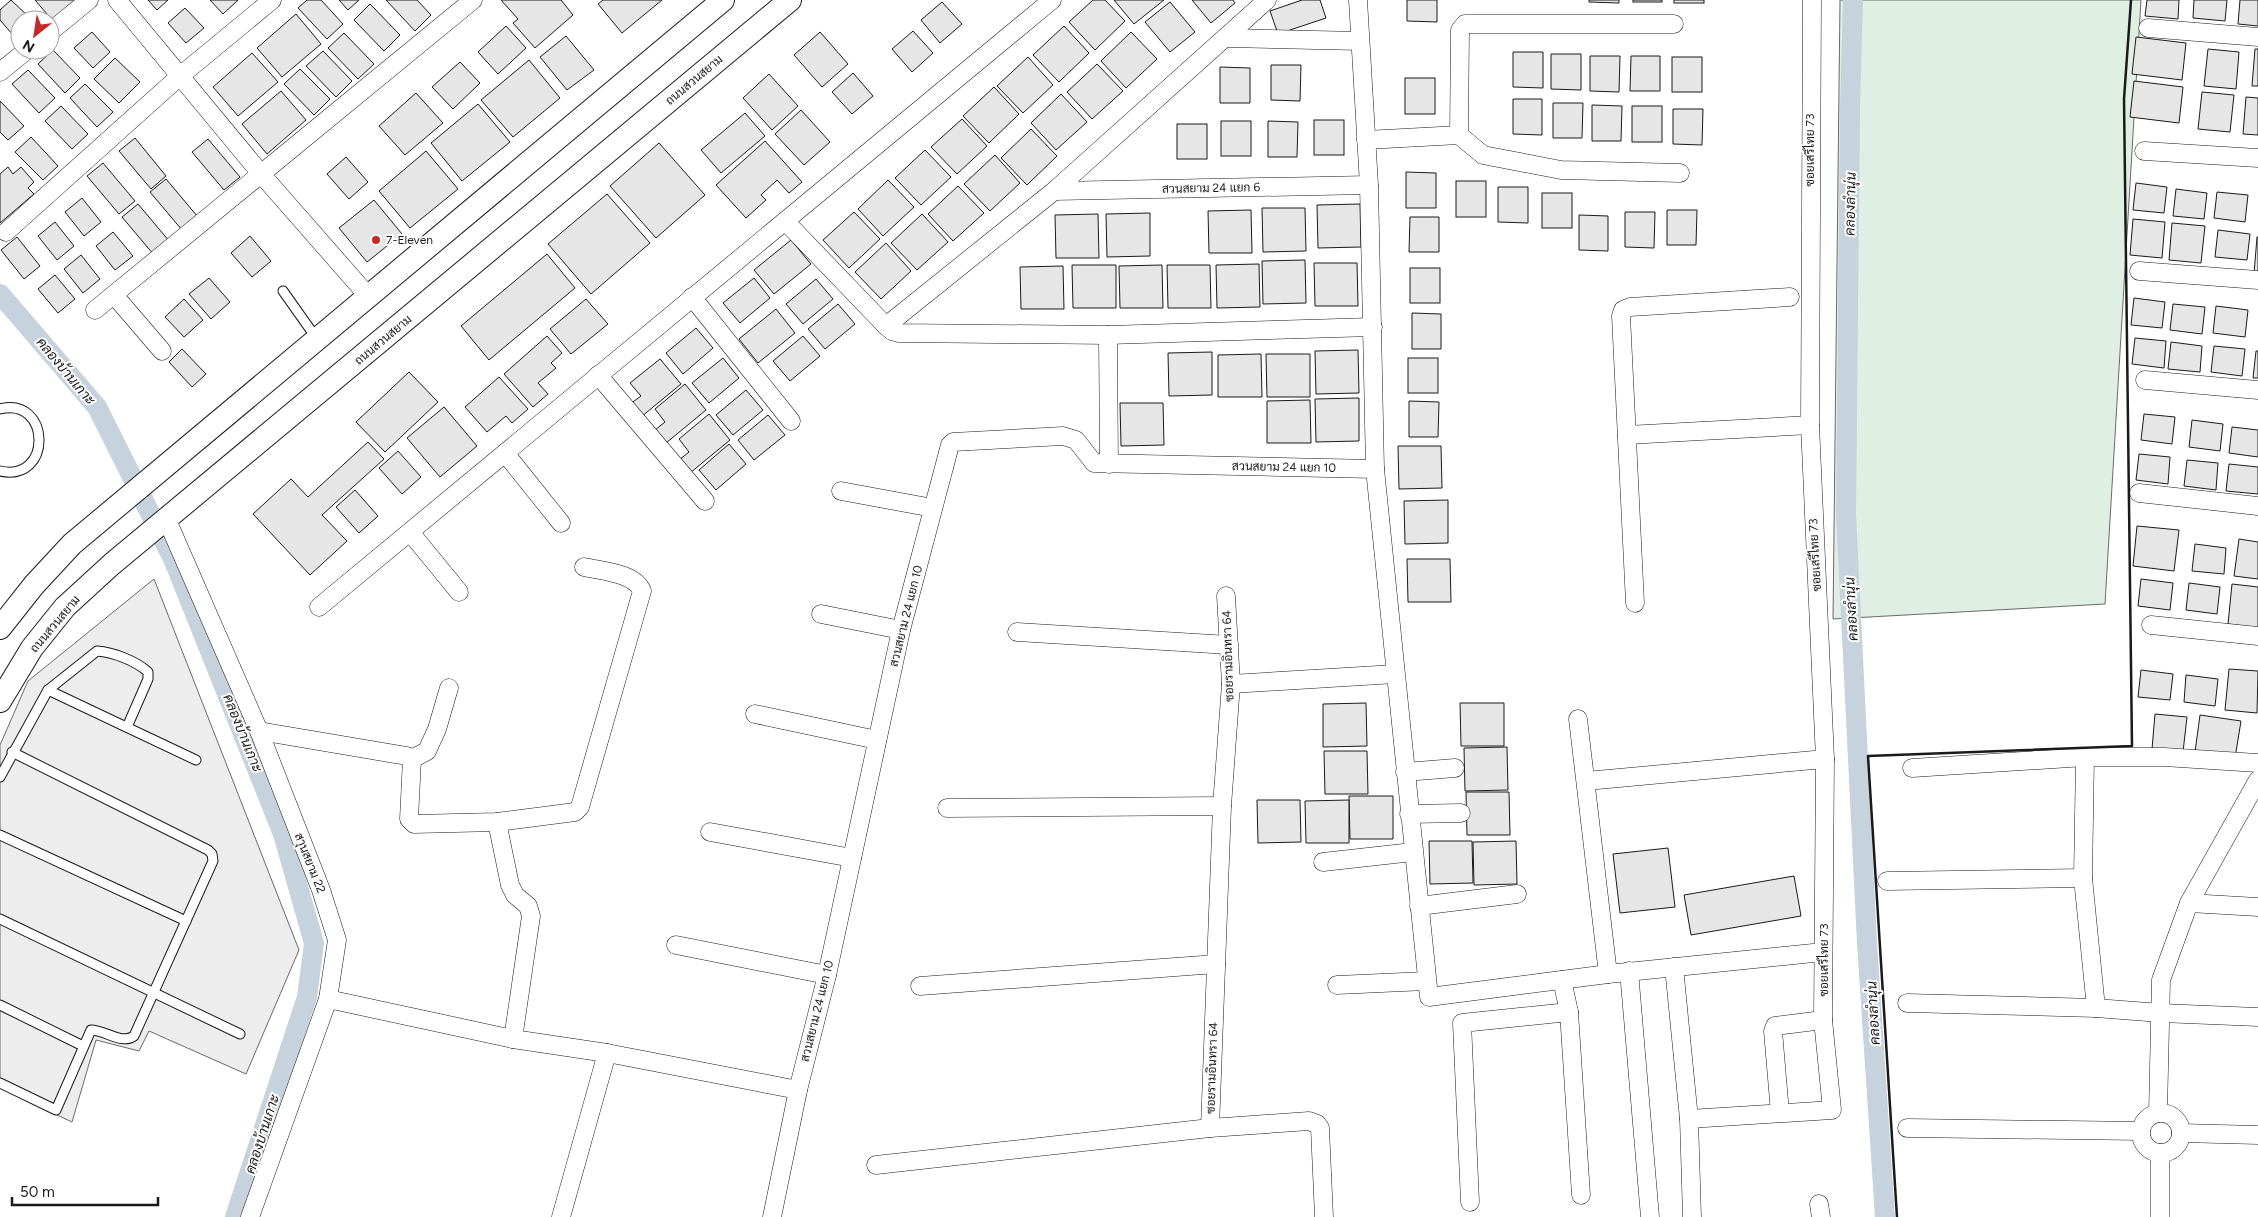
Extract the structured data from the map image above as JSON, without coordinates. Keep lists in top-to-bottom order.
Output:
{
  "streets": {
    "street": [
      "ถนนสวนสยาม",
      "ซอยเสรีไทย 73",
      "สวนสยาม 24 แยก 6",
      "สวนสยาม 24 แยก 10",
      "ซอยรามอินทรา 64",
      "สาุนสยาม 22"
    ]
  },
  "crossings": [
    ["ถนนสวนสยาม", "สาุนสยาม 22"]
  ],
  "water": ["คลองลำนุ่น", "คลองบ้านเกาะ"],
  "places": ["7-Eleven"],
  "scale_bar": "50 m",
  "north": "bottom left"
}
